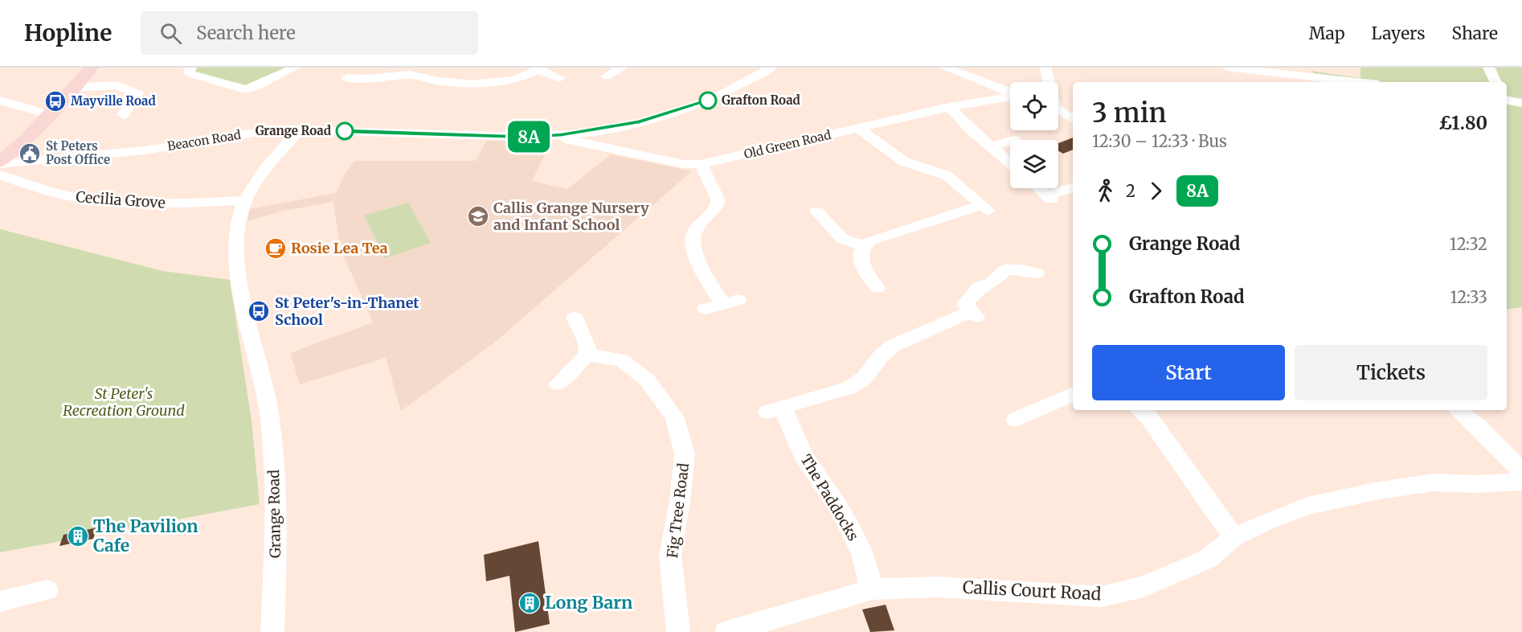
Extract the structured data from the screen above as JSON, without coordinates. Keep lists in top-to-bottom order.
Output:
{
  "streets": {
    "street": [
      "Beacon Road",
      "Old Green Road",
      "Cecilia Grove",
      "The Paddocks",
      "Fig Tree Road",
      "Grange Road",
      "Callis Court Road"
    ]
  },
  "crossings": [
    ["Beacon Road", "Old Green Road"],
    ["Beacon Road", "Grange Road"],
    ["Cecilia Grove", "Grange Road"],
    ["The Paddocks", "Callis Court Road"]
  ],
  "parks": ["St Peter's Recreation Ground"],
  "places": {
    "other": ["Grafton Road", "Grange Road"],
    "bus stop": ["Mayville Road", "St Peter's-in-Thanet School"],
    "public building": ["St Peters Post Office"],
    "school or university": ["Callis Grange Nursery and Infant School"],
    "cafe": ["Rosie Lea Tea"],
    "building": ["The Pavilion Cafe", "Long Barn"]
  },
  "lines": ["bus line 8A"],
  "page": {
    "header": "Hopline",
    "search": "Search here",
    "nav": ["Map", "Layers", "Share"],
    "on_map": "8A",
    "heading": ["3 min", "12:30 – 12:33 · Bus", "£1.80"],
    "legs": ["2", "8A"],
    "list": [
      {
        "name": "Grange Road",
        "value": "12:32"
      },
      {
        "name": "Grafton Road",
        "value": "12:33"
      }
    ],
    "buttons": ["Start", "Tickets"]
  }
}
